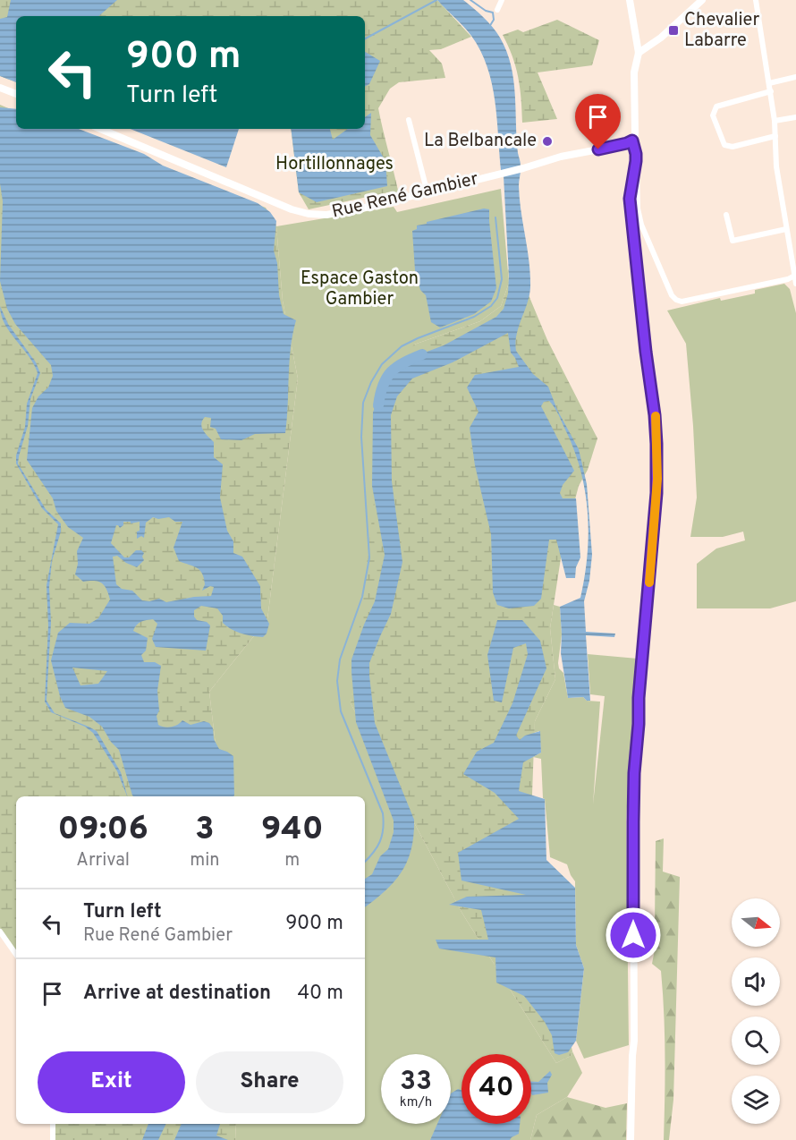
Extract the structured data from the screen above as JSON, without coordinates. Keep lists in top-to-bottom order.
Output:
{
  "streets": {
    "street": ["Rue René Gambier"]
  },
  "parks": ["Hortillonnages", "Espace Gaston Gambier"],
  "places": {
    "transit": ["Chevalier Labarre"],
    "other": ["La Belbancale"]
  },
  "north": "right",
  "page": {
    "turn": ["900 m", "Turn left"],
    "eta": [
      "09:06",
      "Arrival",
      "3",
      "min",
      "940",
      "m"
    ],
    "list": [
      {
        "name": "Turn left",
        "note": "Rue René Gambier",
        "value": "900 m"
      },
      {
        "name": "Arrive at destination",
        "value": "40 m"
      }
    ],
    "buttons": ["Exit", "Share"],
    "speed": "33 km/h",
    "limit": "40"
  }
}
